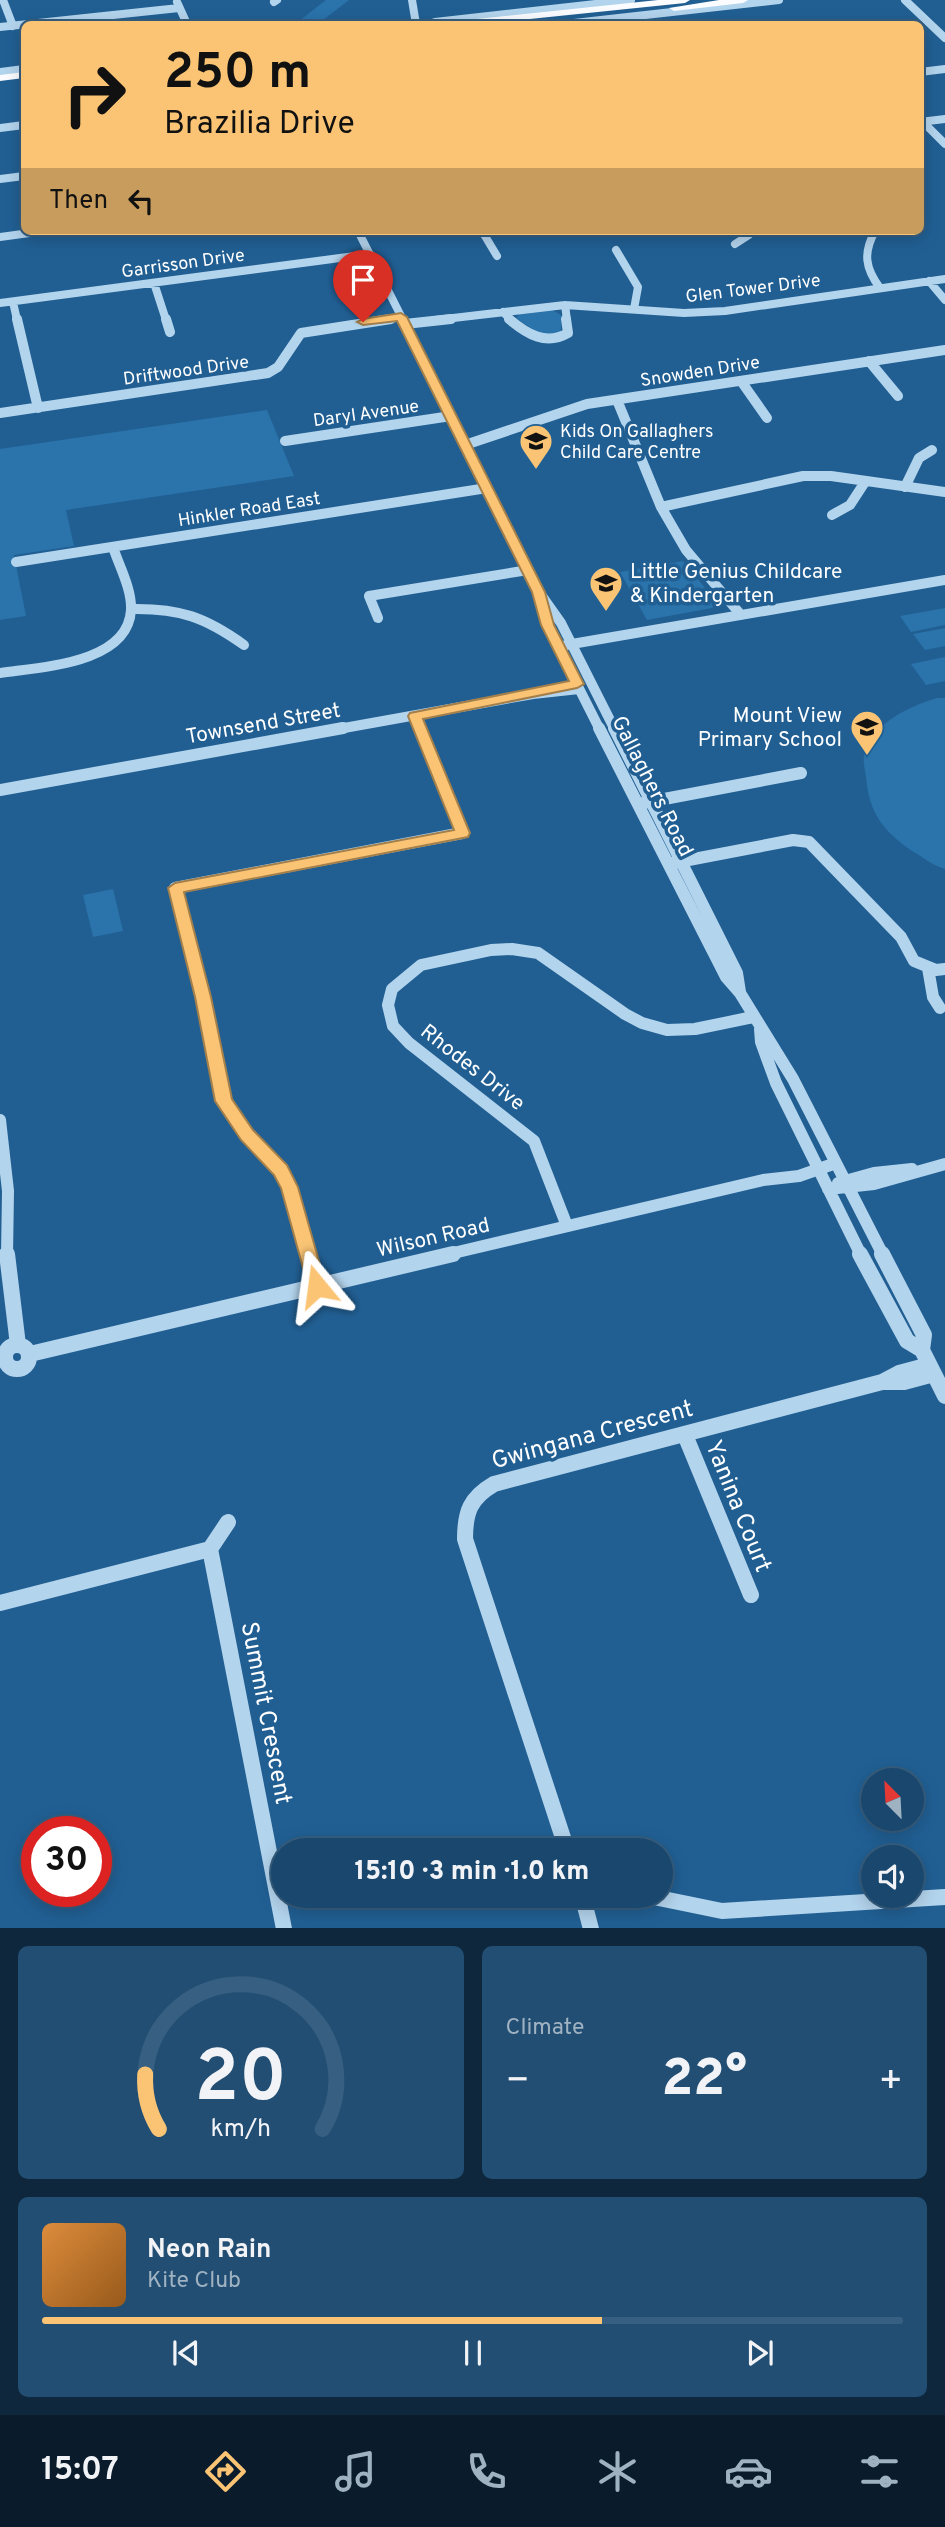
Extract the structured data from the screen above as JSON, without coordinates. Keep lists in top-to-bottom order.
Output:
{
  "streets": {
    "street": [
      "Garrisson Drive",
      "Glen Tower Drive",
      "Driftwood Drive",
      "Snowden Drive",
      "Daryl Avenue",
      "Hinkler Road East",
      "Townsend Street",
      "Gallaghers Road",
      "Rhodes Drive",
      "Wilson Road",
      "Gwingana Crescent",
      "Yanina Court",
      "Summit Crescent"
    ]
  },
  "crossings": [
    ["Garrisson Drive", "Gallaghers Road"],
    ["Glen Tower Drive", "Driftwood Drive"],
    ["Glen Tower Drive", "Gallaghers Road"],
    ["Driftwood Drive", "Gallaghers Road"],
    ["Snowden Drive", "Gallaghers Road"],
    ["Daryl Avenue", "Gallaghers Road"],
    ["Hinkler Road East", "Gallaghers Road"],
    ["Townsend Street", "Gallaghers Road"],
    ["Gallaghers Road", "Rhodes Drive"],
    ["Gallaghers Road", "Wilson Road"],
    ["Gallaghers Road", "Gwingana Crescent"],
    ["Rhodes Drive", "Wilson Road"],
    ["Gwingana Crescent", "Yanina Court"]
  ],
  "places": {
    "school or university": ["Kids On Gallaghers Child Care Centre", "Little Genius Childcare & Kindergarten", "Mount View Primary School"]
  },
  "north": "top left",
  "page": {
    "turn": ["250 m", "Brazilia Drive"],
    "then": "Then",
    "limit": "30",
    "trip": "15:10 · 3 min · 1.0 km",
    "tile": "Climate",
    "heat": ["−", "22°", "+"],
    "song": ["Neon Rain", "Kite Club"],
    "tabs": "15:07",
    "gauge": ["20", "km/h"]
  }
}
